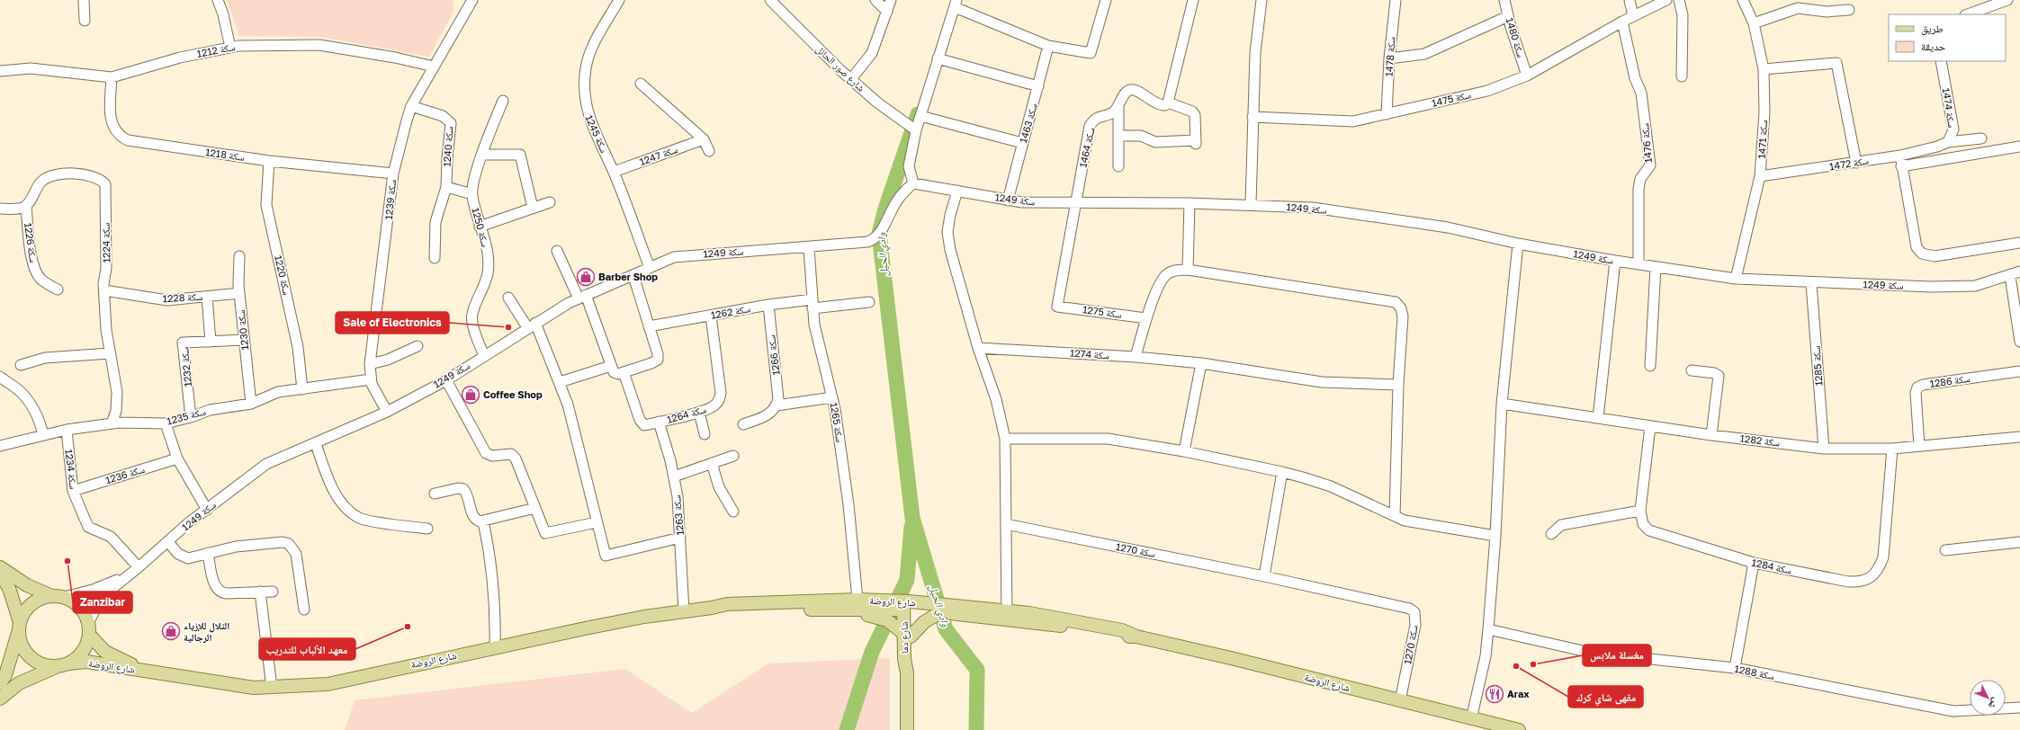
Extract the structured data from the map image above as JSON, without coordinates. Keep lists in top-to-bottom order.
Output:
{
  "streets": {
    "main road": ["شارع الروضة", "شارع دما"],
    "street": [
      "سكة 1480",
      "سكة 1212",
      "سكة 1478",
      "شارع صور الحائل",
      "سكة 1475",
      "سكة 1474",
      "سكة 1463",
      "سكة 1245",
      "سكة 1471",
      "سكة 1476",
      "سكة 1240",
      "سكة 1464",
      "سكة 1218",
      "سكة 1247",
      "سكة 1472",
      "سكة 1239",
      "سكة 1249",
      "سكة 1250",
      "سكة 1226",
      "سكة 1224",
      "سكة 1220",
      "سكة 1228",
      "سكة 1262",
      "سكة 1275",
      "سكة 1230",
      "سكة 1274",
      "سكة 1266",
      "سكة 1285",
      "سكة 1232",
      "سكة 1286",
      "سكة 1264",
      "سكة 1235",
      "سكة 1265",
      "سكة 1282",
      "سكة 1234",
      "سكة 1236",
      "سكة 1263",
      "سكة 1270",
      "سكة 1284",
      "سكة 1288"
    ]
  },
  "crossings": [
    ["سكة 1480", "سكة 1475"],
    ["سكة 1212", "سكة 1218"],
    ["سكة 1212", "سكة 1239"],
    ["سكة 1478", "سكة 1475"],
    ["سكة 1475", "سكة 1476"],
    ["سكة 1474", "سكة 1472"],
    ["سكة 1463", "سكة 1249"],
    ["سكة 1245", "سكة 1247"],
    ["سكة 1245", "سكة 1249"],
    ["سكة 1471", "سكة 1472"],
    ["سكة 1471", "سكة 1249"],
    ["سكة 1476", "سكة 1249"],
    ["سكة 1240", "سكة 1239"],
    ["سكة 1464", "سكة 1249"],
    ["سكة 1464", "سكة 1275"],
    ["سكة 1218", "سكة 1239"],
    ["سكة 1218", "سكة 1220"],
    ["سكة 1239", "سكة 1249"],
    ["سكة 1239", "سكة 1235"],
    ["سكة 1249", "سكة 1250"],
    ["سكة 1249", "سكة 1285"],
    ["سكة 1249", "سكة 1265"],
    ["سكة 1249", "سكة 1234"],
    ["سكة 1249", "شارع الروضة"],
    ["سكة 1226", "سكة 1224"],
    ["سكة 1224", "سكة 1228"],
    ["سكة 1224", "سكة 1235"],
    ["سكة 1220", "سكة 1235"],
    ["سكة 1228", "سكة 1230"],
    ["سكة 1262", "سكة 1266"],
    ["سكة 1262", "سكة 1264"],
    ["سكة 1262", "سكة 1265"],
    ["سكة 1230", "سكة 1232"],
    ["سكة 1230", "سكة 1235"],
    ["سكة 1285", "سكة 1282"],
    ["سكة 1232", "سكة 1235"],
    ["سكة 1286", "سكة 1282"],
    ["سكة 1264", "سكة 1263"],
    ["سكة 1235", "سكة 1234"],
    ["سكة 1265", "شارع الروضة"],
    ["سكة 1282", "سكة 1284"],
    ["سكة 1234", "سكة 1236"],
    ["سكة 1263", "شارع الروضة"],
    ["سكة 1270", "شارع الروضة"],
    ["شارع الروضة", "شارع دما"]
  ],
  "water": ["وادي الحيل"],
  "places": {
    "shop": ["Barber Shop", "Coffee Shop", "التلال للإزياء الرجالية"],
    "other": [
      "Sale of Electronics",
      "Zanzibar",
      "معهد الألباب للتدريب",
      "مغسلة ملابس",
      "مقهى شاي كرك"
    ],
    "restaurant": ["Arax"]
  },
  "legend": ["طريق", "حديقة"],
  "north": "bottom right"
}
